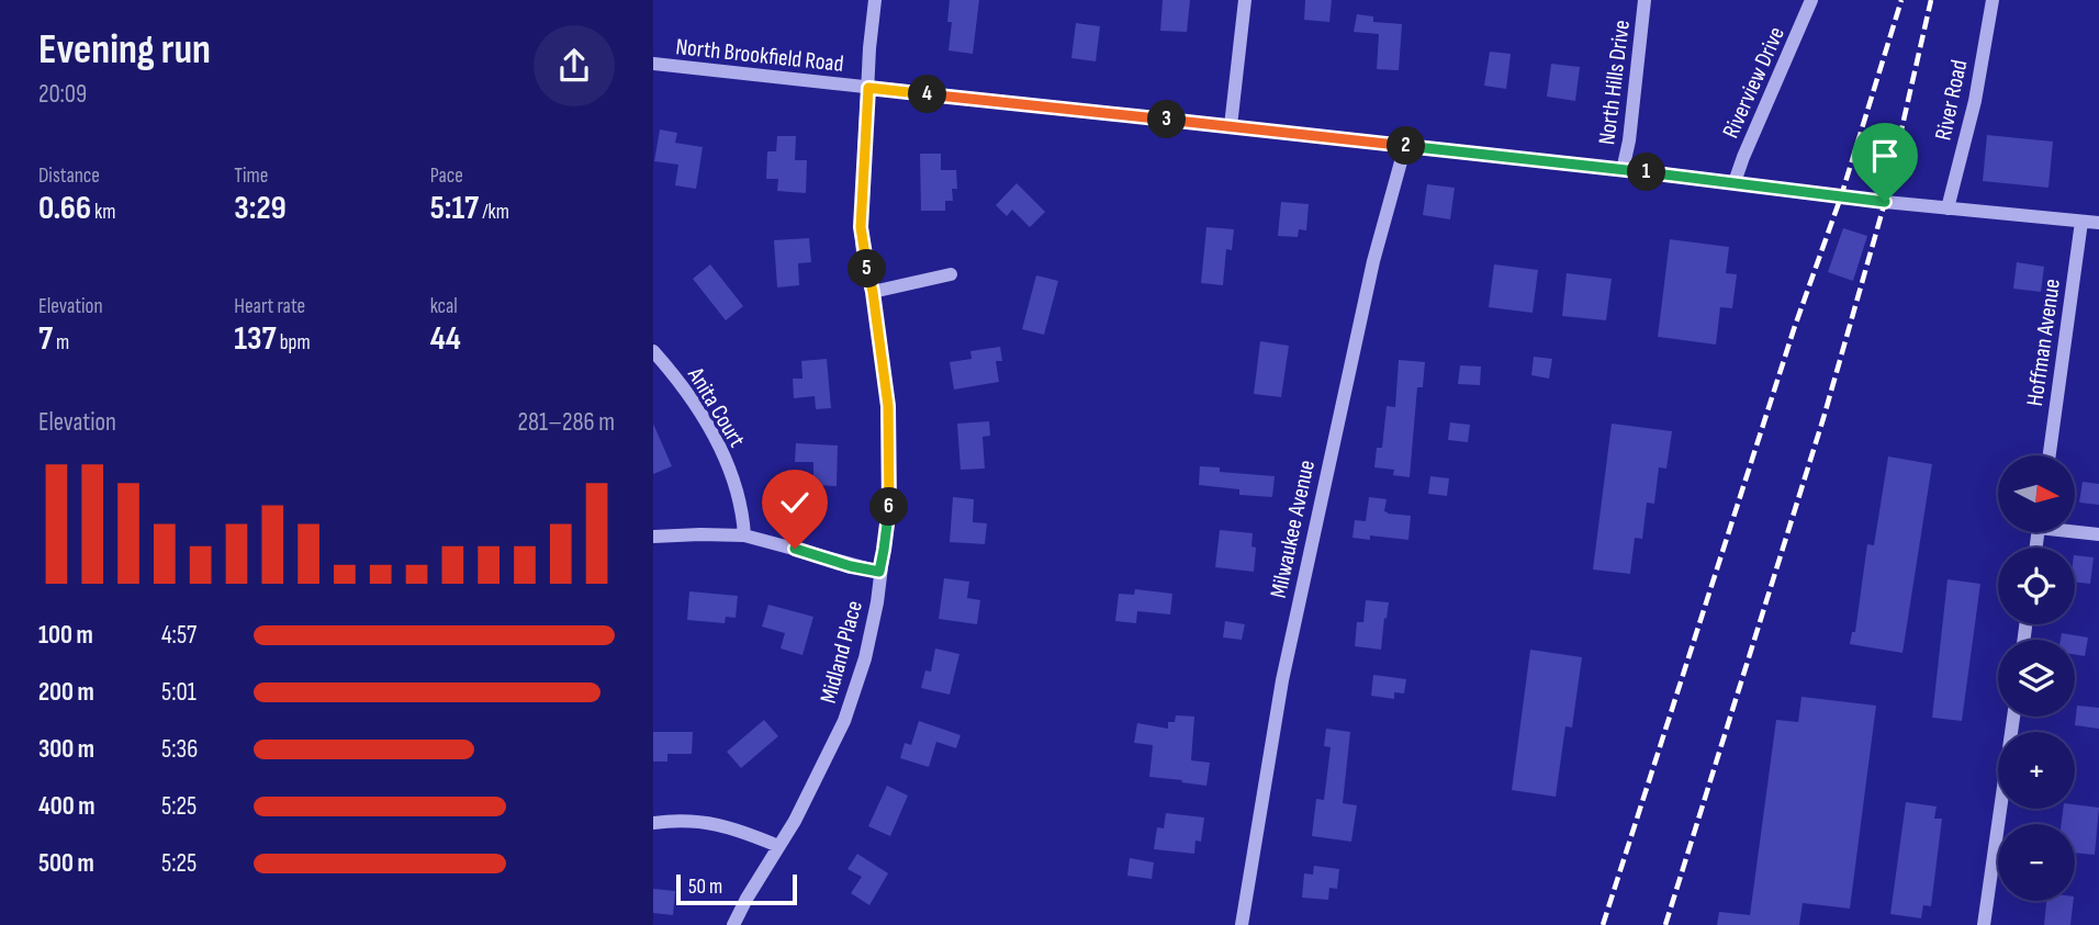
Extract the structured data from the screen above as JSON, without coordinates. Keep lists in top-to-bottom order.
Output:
{
  "streets": {
    "street": [
      "North Brookfield Road",
      "North Hills Drive",
      "Riverview Drive",
      "River Road",
      "Hoffman Avenue",
      "Anita Court",
      "Milwaukee Avenue",
      "Midland Place"
    ]
  },
  "crossings": [
    ["North Brookfield Road", "North Hills Drive"],
    ["North Brookfield Road", "Riverview Drive"],
    ["North Brookfield Road", "River Road"],
    ["North Brookfield Road", "Hoffman Avenue"],
    ["North Brookfield Road", "Milwaukee Avenue"],
    ["North Brookfield Road", "Midland Place"]
  ],
  "scale_bar": "50 m",
  "north": "right",
  "page": {
    "heading": ["Evening run", "20:09"],
    "pins": [
      "4",
      "3",
      "2",
      "1",
      "5",
      "6"
    ],
    "stats": [
      ["Distance", "0.66 km"],
      ["Time", "3:29"],
      ["Pace", "5:17 /km"],
      ["Elevation", "7 m"],
      ["Heart rate", "137 bpm"],
      ["kcal", "44"]
    ],
    "chart": ["Elevation", "281–286 m"],
    "map_buttons": ["+", "−"],
    "list": [
      {
        "name": "100 m",
        "note": "4:57"
      },
      {
        "name": "200 m",
        "note": "5:01"
      },
      {
        "name": "300 m",
        "note": "5:36"
      },
      {
        "name": "400 m",
        "note": "5:25"
      },
      {
        "name": "500 m",
        "note": "5:25"
      }
    ],
    "scale": "50 m"
  }
}
